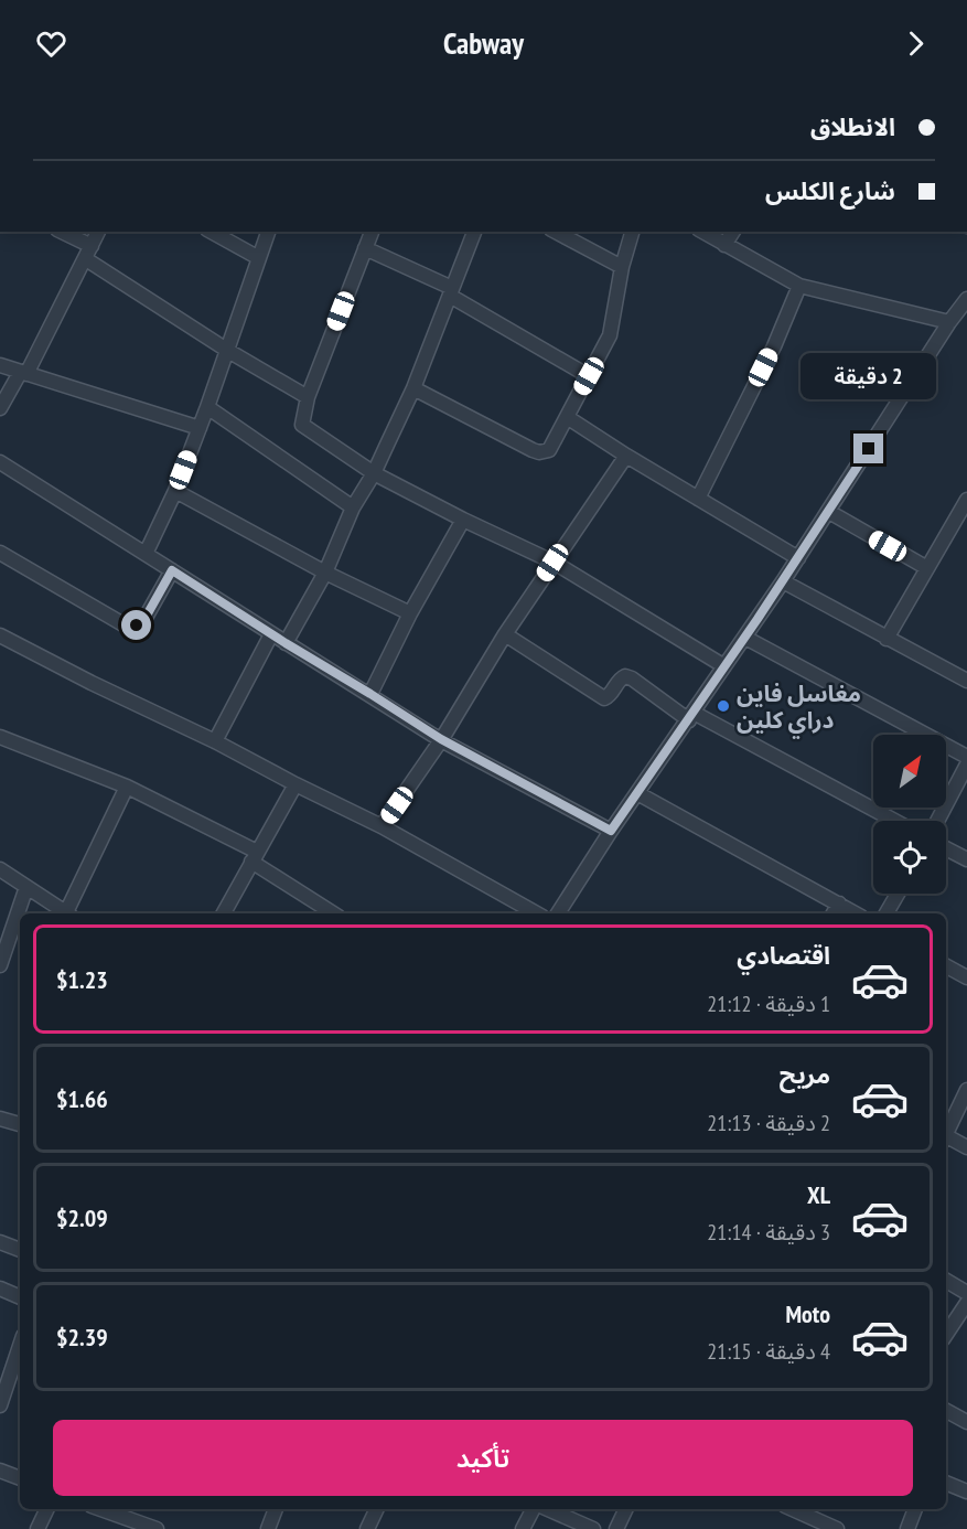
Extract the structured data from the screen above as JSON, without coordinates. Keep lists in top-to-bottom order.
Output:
{
  "places": ["مغاسل فاين دراي كلين"],
  "north": "top right",
  "page": {
    "header": "Cabway",
    "banner": ["الانطلاق", "شارع الكلس"],
    "bubble": "2 دقيقة",
    "list": [
      {
        "name": "اقتصادي",
        "note": "1 دقيقة · 21:12",
        "value": "$1.23"
      },
      {
        "name": "مريح",
        "note": "2 دقيقة · 21:13",
        "value": "$1.66"
      },
      {
        "name": "XL",
        "note": "3 دقيقة · 21:14",
        "value": "$2.09"
      },
      {
        "name": "Moto",
        "note": "4 دقيقة · 21:15",
        "value": "$2.39"
      }
    ],
    "buttons": "تأكيد"
  }
}
